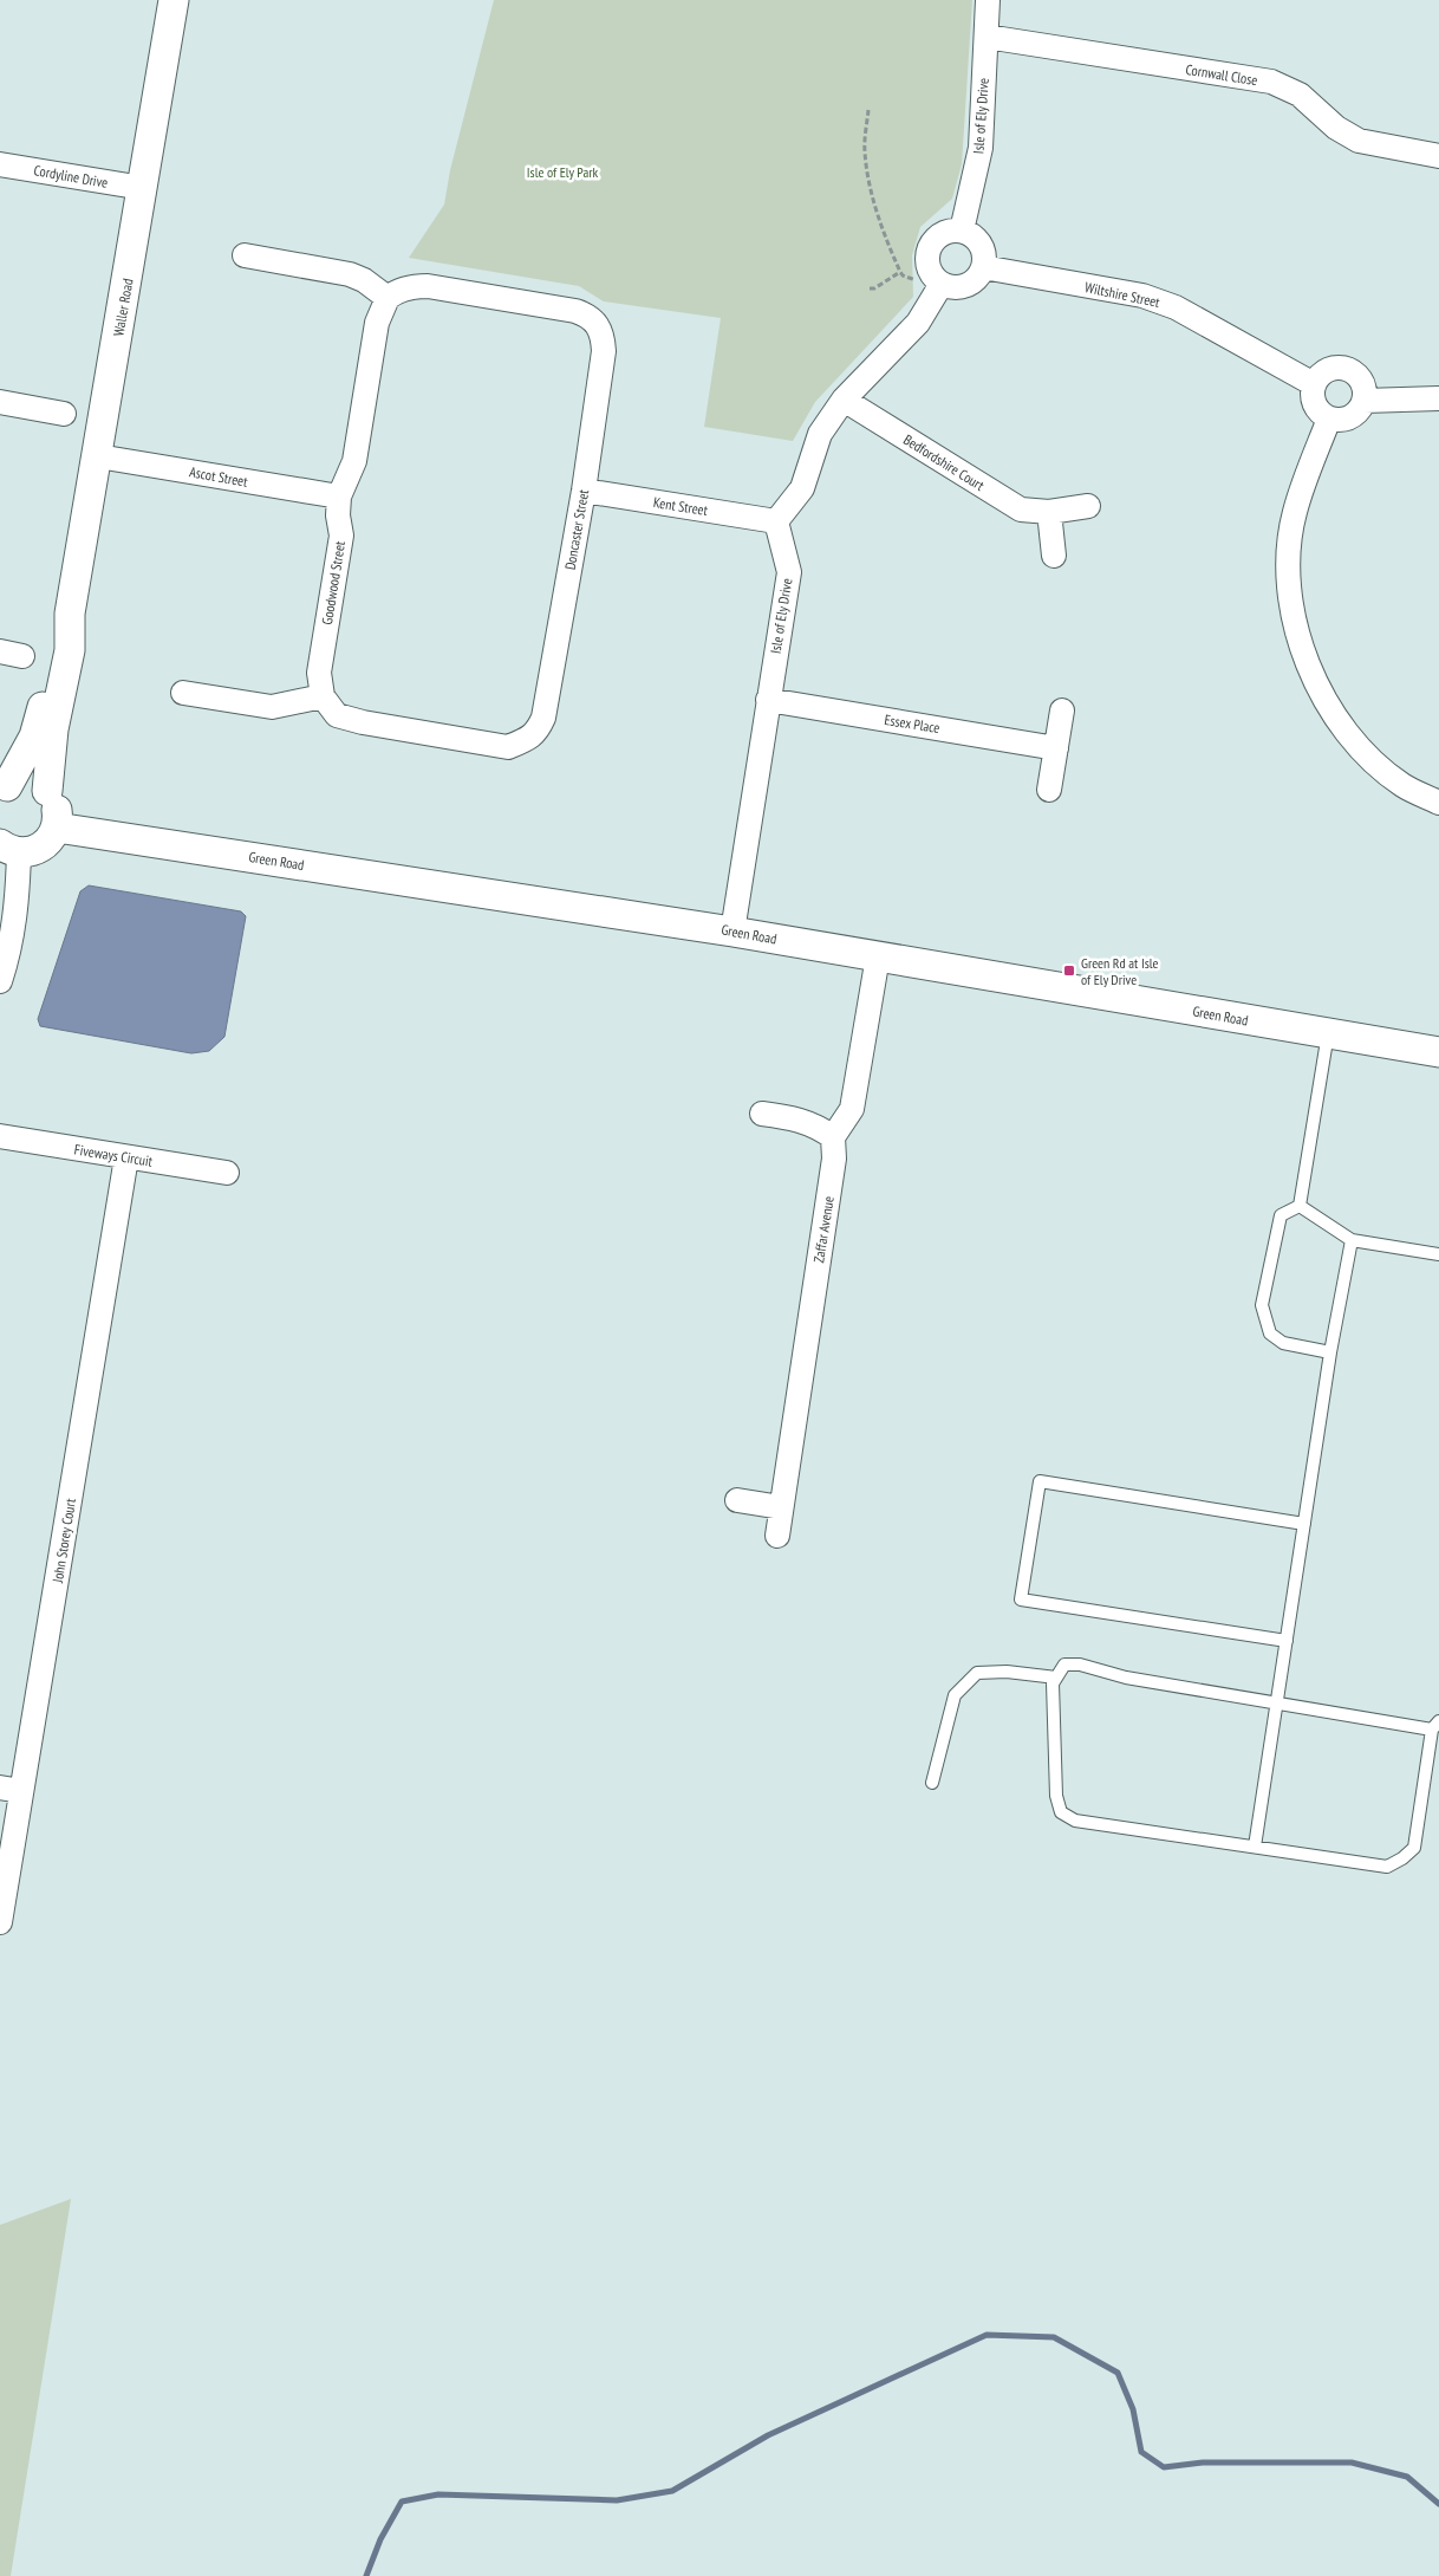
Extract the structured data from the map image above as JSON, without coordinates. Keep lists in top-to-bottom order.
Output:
{
  "streets": {
    "street": [
      "Cornwall Close",
      "Isle of Ely Drive",
      "Cordyline Drive",
      "Wiltshire Street",
      "Waller Road",
      "Bedfordshire Court",
      "Ascot Street",
      "Kent Street",
      "Doncaster Street",
      "Goodwood Street",
      "Essex Place",
      "Green Road",
      "Fiveways Circuit",
      "Zaffar Avenue",
      "John Storey Court"
    ]
  },
  "crossings": [
    ["Cornwall Close", "Isle of Ely Drive"],
    ["Isle of Ely Drive", "Wiltshire Street"],
    ["Isle of Ely Drive", "Kent Street"],
    ["Isle of Ely Drive", "Essex Place"],
    ["Isle of Ely Drive", "Green Road"],
    ["Cordyline Drive", "Waller Road"],
    ["Waller Road", "Ascot Street"],
    ["Ascot Street", "Goodwood Street"],
    ["Kent Street", "Doncaster Street"],
    ["Doncaster Street", "Goodwood Street"],
    ["Fiveways Circuit", "John Storey Court"]
  ],
  "parks": ["Isle of Ely Park"],
  "places": {
    "transit": ["Green Rd at Isle of Ely Drive"]
  }
}
